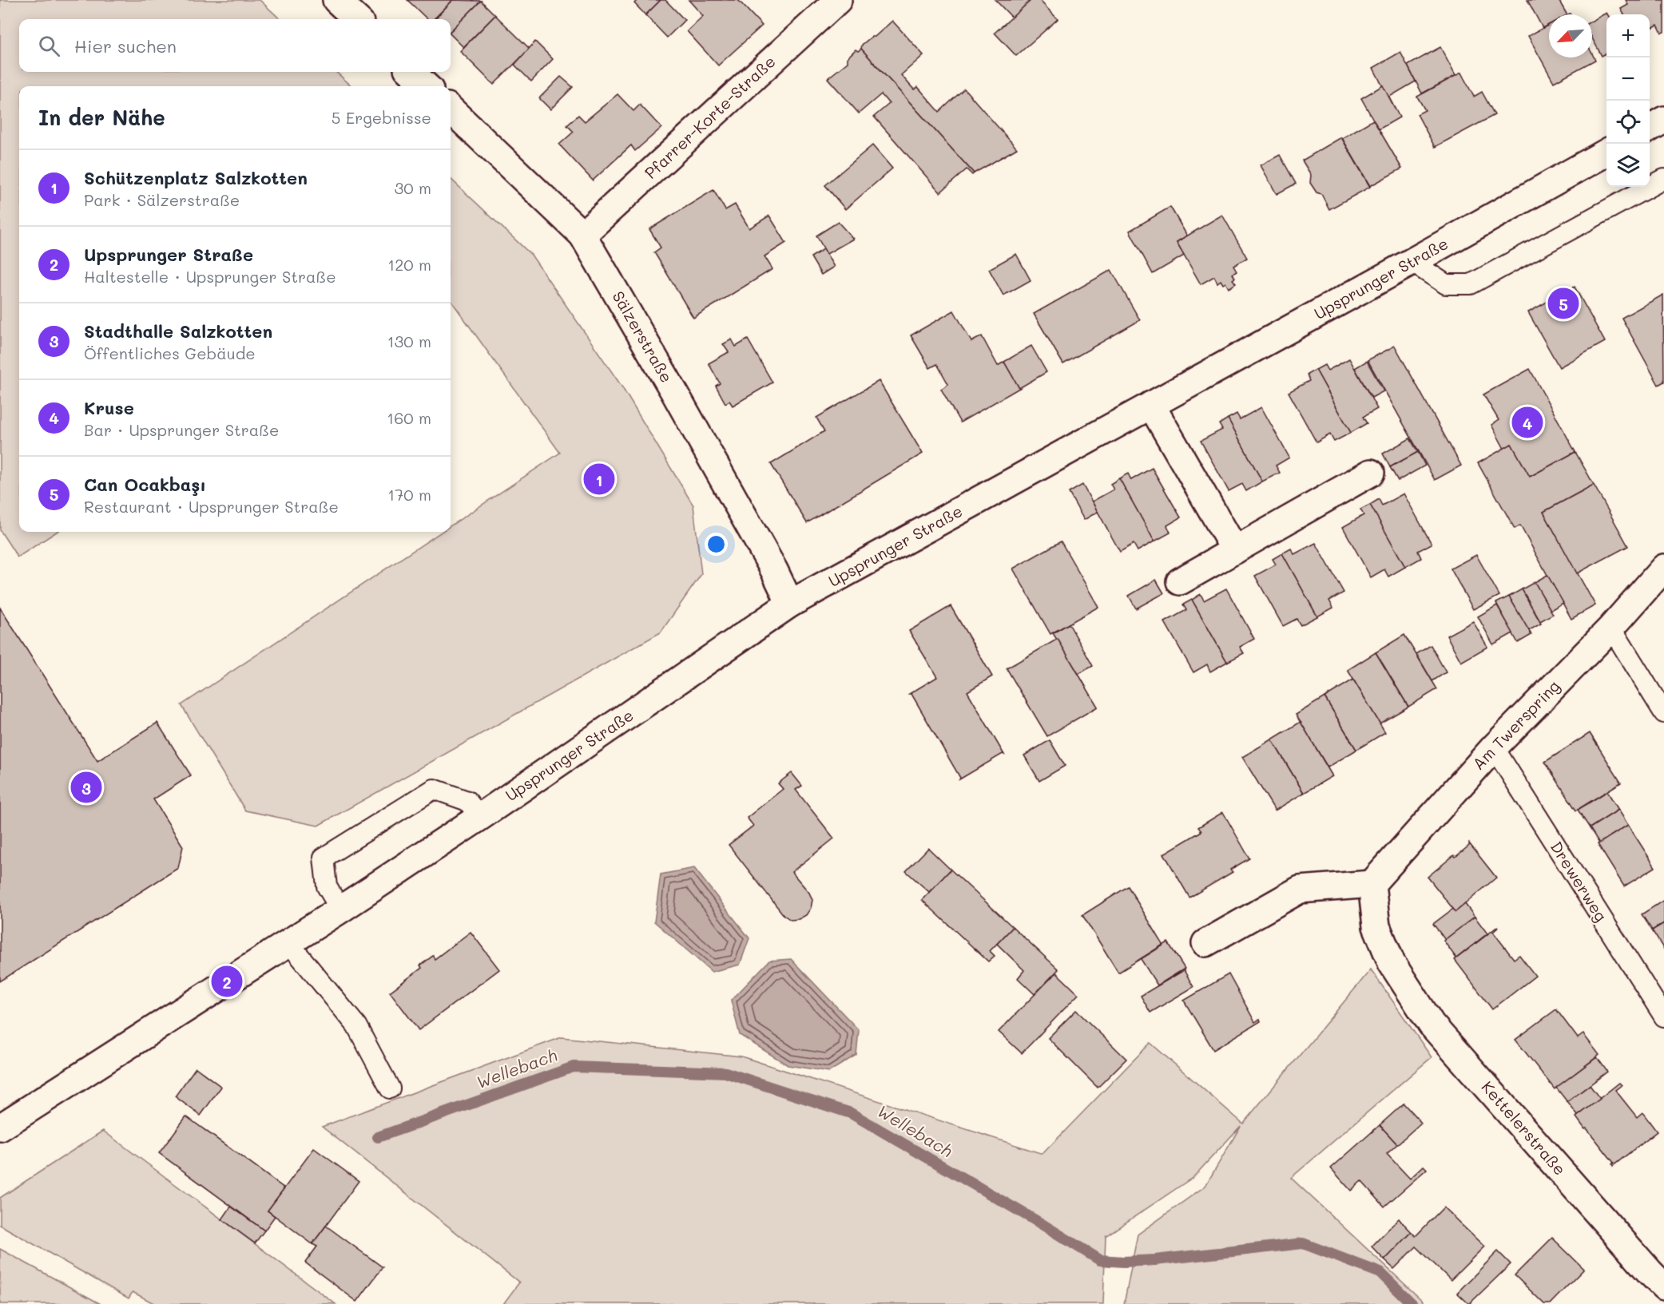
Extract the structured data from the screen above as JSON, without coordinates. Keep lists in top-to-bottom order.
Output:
{
  "streets": {
    "street": [
      "Pfarrer-Korte-Straße",
      "Upsprunger Straße",
      "Sälzerstraße",
      "Am Twerspring",
      "Kettelerstraße"
    ],
    "lane": ["Drewerweg"]
  },
  "crossings": [
    ["Pfarrer-Korte-Straße", "Sälzerstraße"],
    ["Upsprunger Straße", "Sälzerstraße"],
    ["Am Twerspring", "Drewerweg"],
    ["Am Twerspring", "Kettelerstraße"]
  ],
  "water": ["Wellebach"],
  "north": "bottom left",
  "page": {
    "map_buttons": ["+", "−"],
    "search": "Hier suchen",
    "heading": ["In der Nähe", "5 Ergebnisse"],
    "list": [
      {
        "mark": "1",
        "name": "Schützenplatz Salzkotten",
        "note": "Park · Sälzerstraße",
        "value": "30 m"
      },
      {
        "mark": "2",
        "name": "Upsprunger Straße",
        "note": "Haltestelle · Upsprunger Straße",
        "value": "120 m"
      },
      {
        "mark": "3",
        "name": "Stadthalle Salzkotten",
        "note": "Öffentliches Gebäude",
        "value": "130 m"
      },
      {
        "mark": "4",
        "name": "Kruse",
        "note": "Bar · Upsprunger Straße",
        "value": "160 m"
      },
      {
        "mark": "5",
        "name": "Can Ocakbaşı",
        "note": "Restaurant · Upsprunger Straße",
        "value": "170 m"
      }
    ],
    "pins": [
      "5",
      "4",
      "1",
      "3",
      "2"
    ]
  }
}
